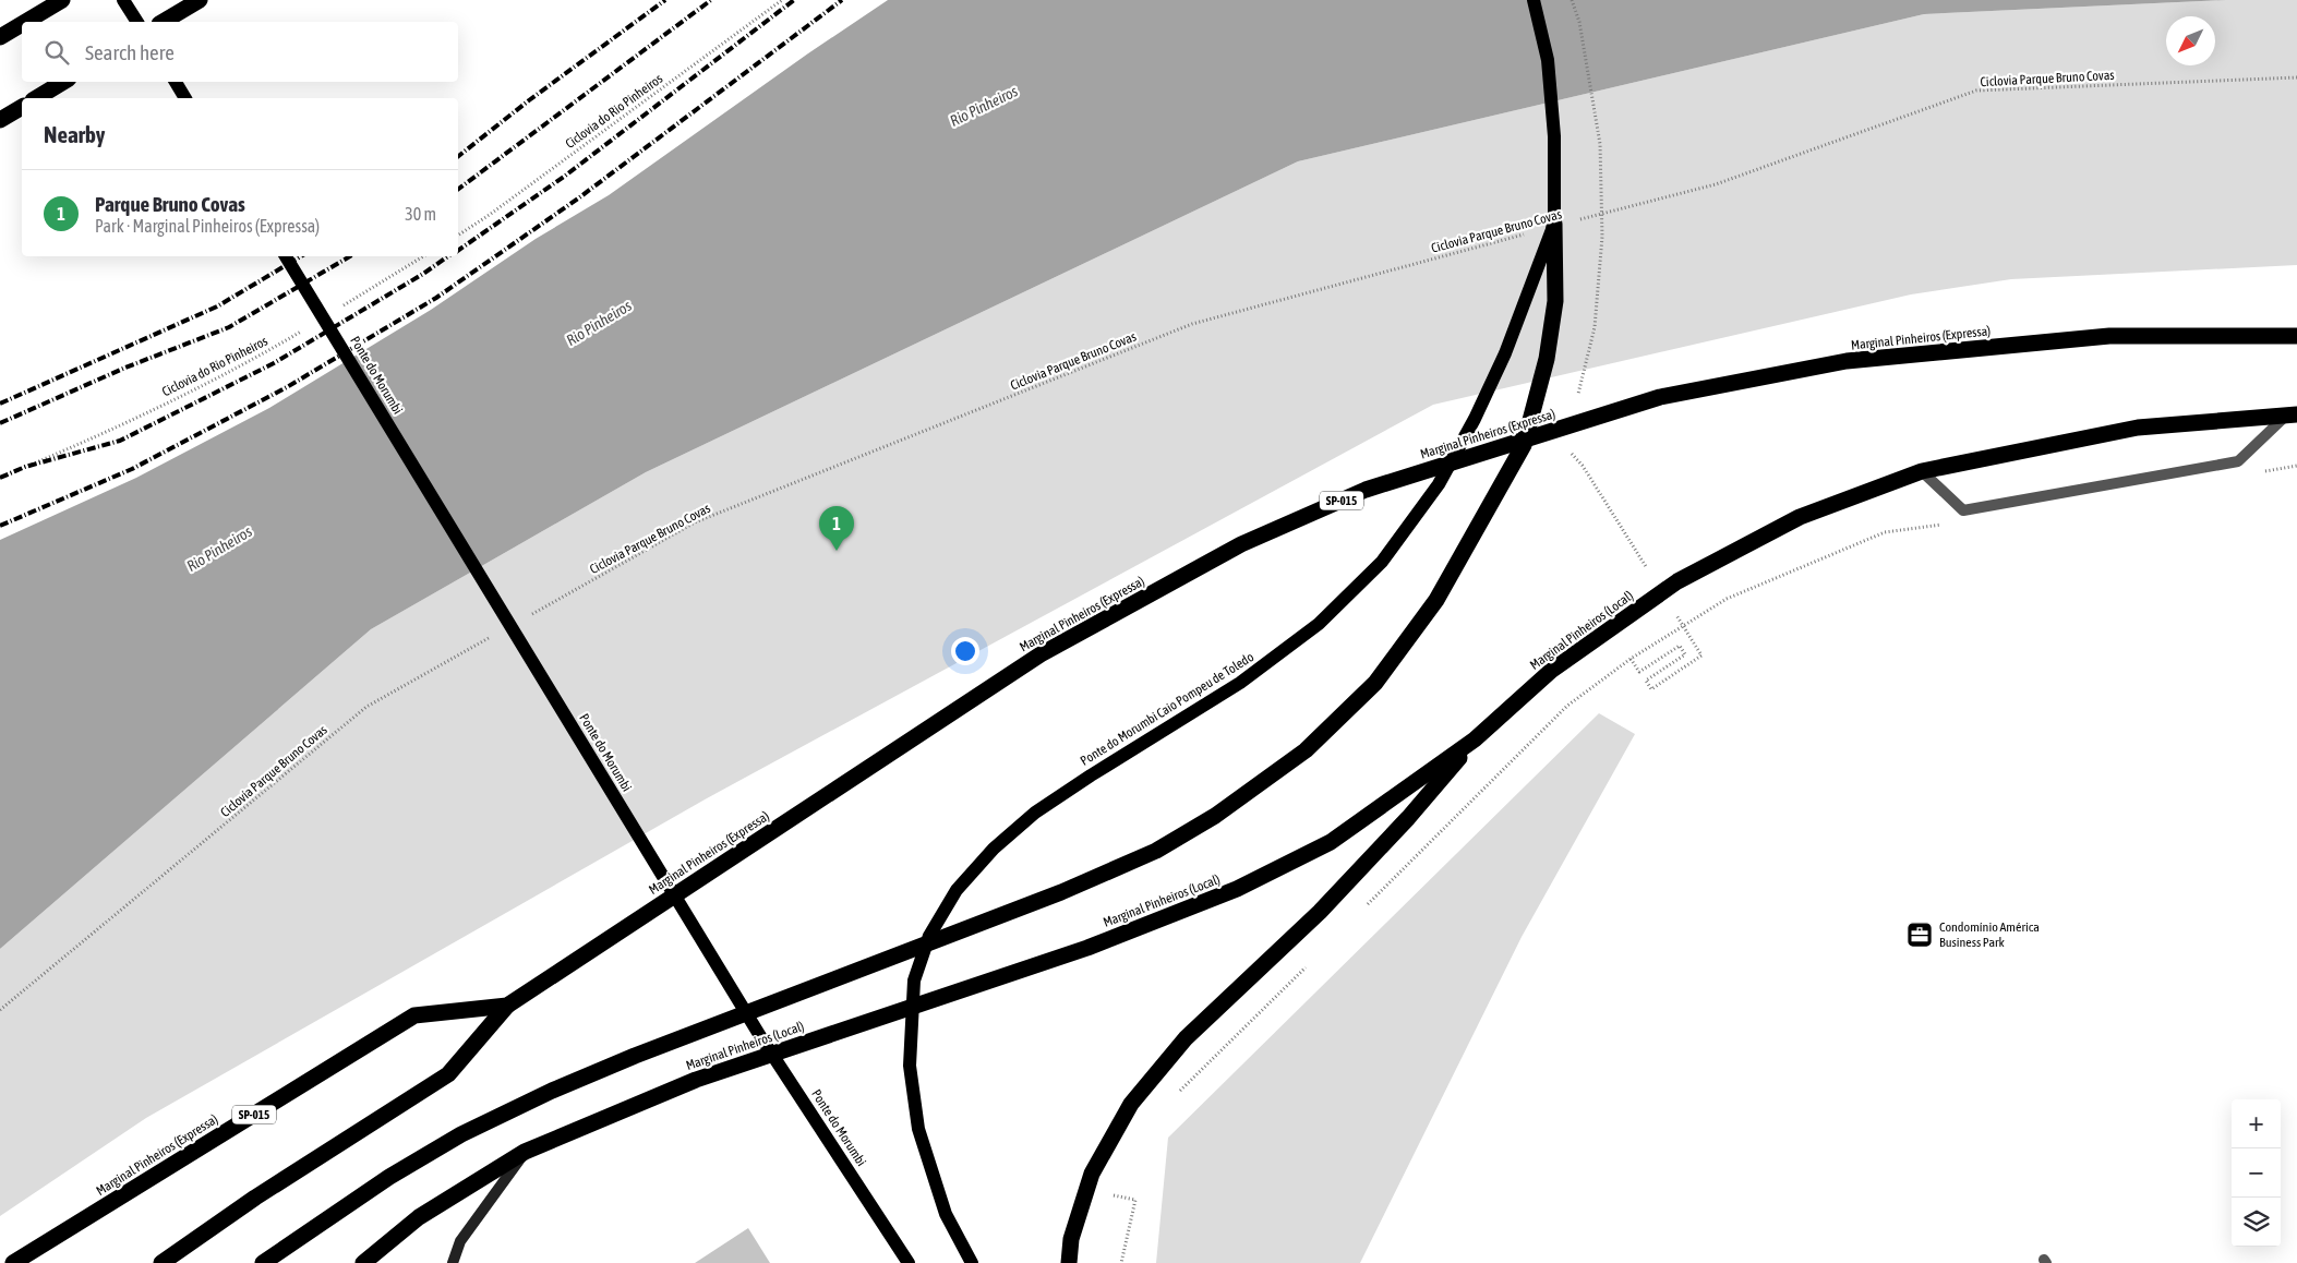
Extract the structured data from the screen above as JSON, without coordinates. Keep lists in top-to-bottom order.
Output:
{
  "streets": {
    "highway": ["Marginal Pinheiros (Expressa)", "SP-015", "Marginal Pinheiros (Local)"],
    "main road": ["Ponte do Morumbi", "Ponte do Morumbi Caio Pompeu de Toledo"],
    "path": ["Ciclovia Parque Bruno Covas", "Ciclovia do Rio Pinheiros"]
  },
  "crossings": [
    ["Ciclovia Parque Bruno Covas", "Ponte do Morumbi Caio Pompeu de Toledo"]
  ],
  "water": ["Rio Pinheiros"],
  "places": {
    "office": ["Condomínio América Business Park"]
  },
  "north": "bottom left",
  "page": {
    "search": "Search here",
    "heading": "Nearby",
    "list": [
      {
        "mark": "1",
        "name": "Parque Bruno Covas",
        "note": "Park · Marginal Pinheiros (Expressa)",
        "value": "30 m"
      }
    ],
    "pins": "1",
    "map_buttons": ["+", "−"]
  }
}
